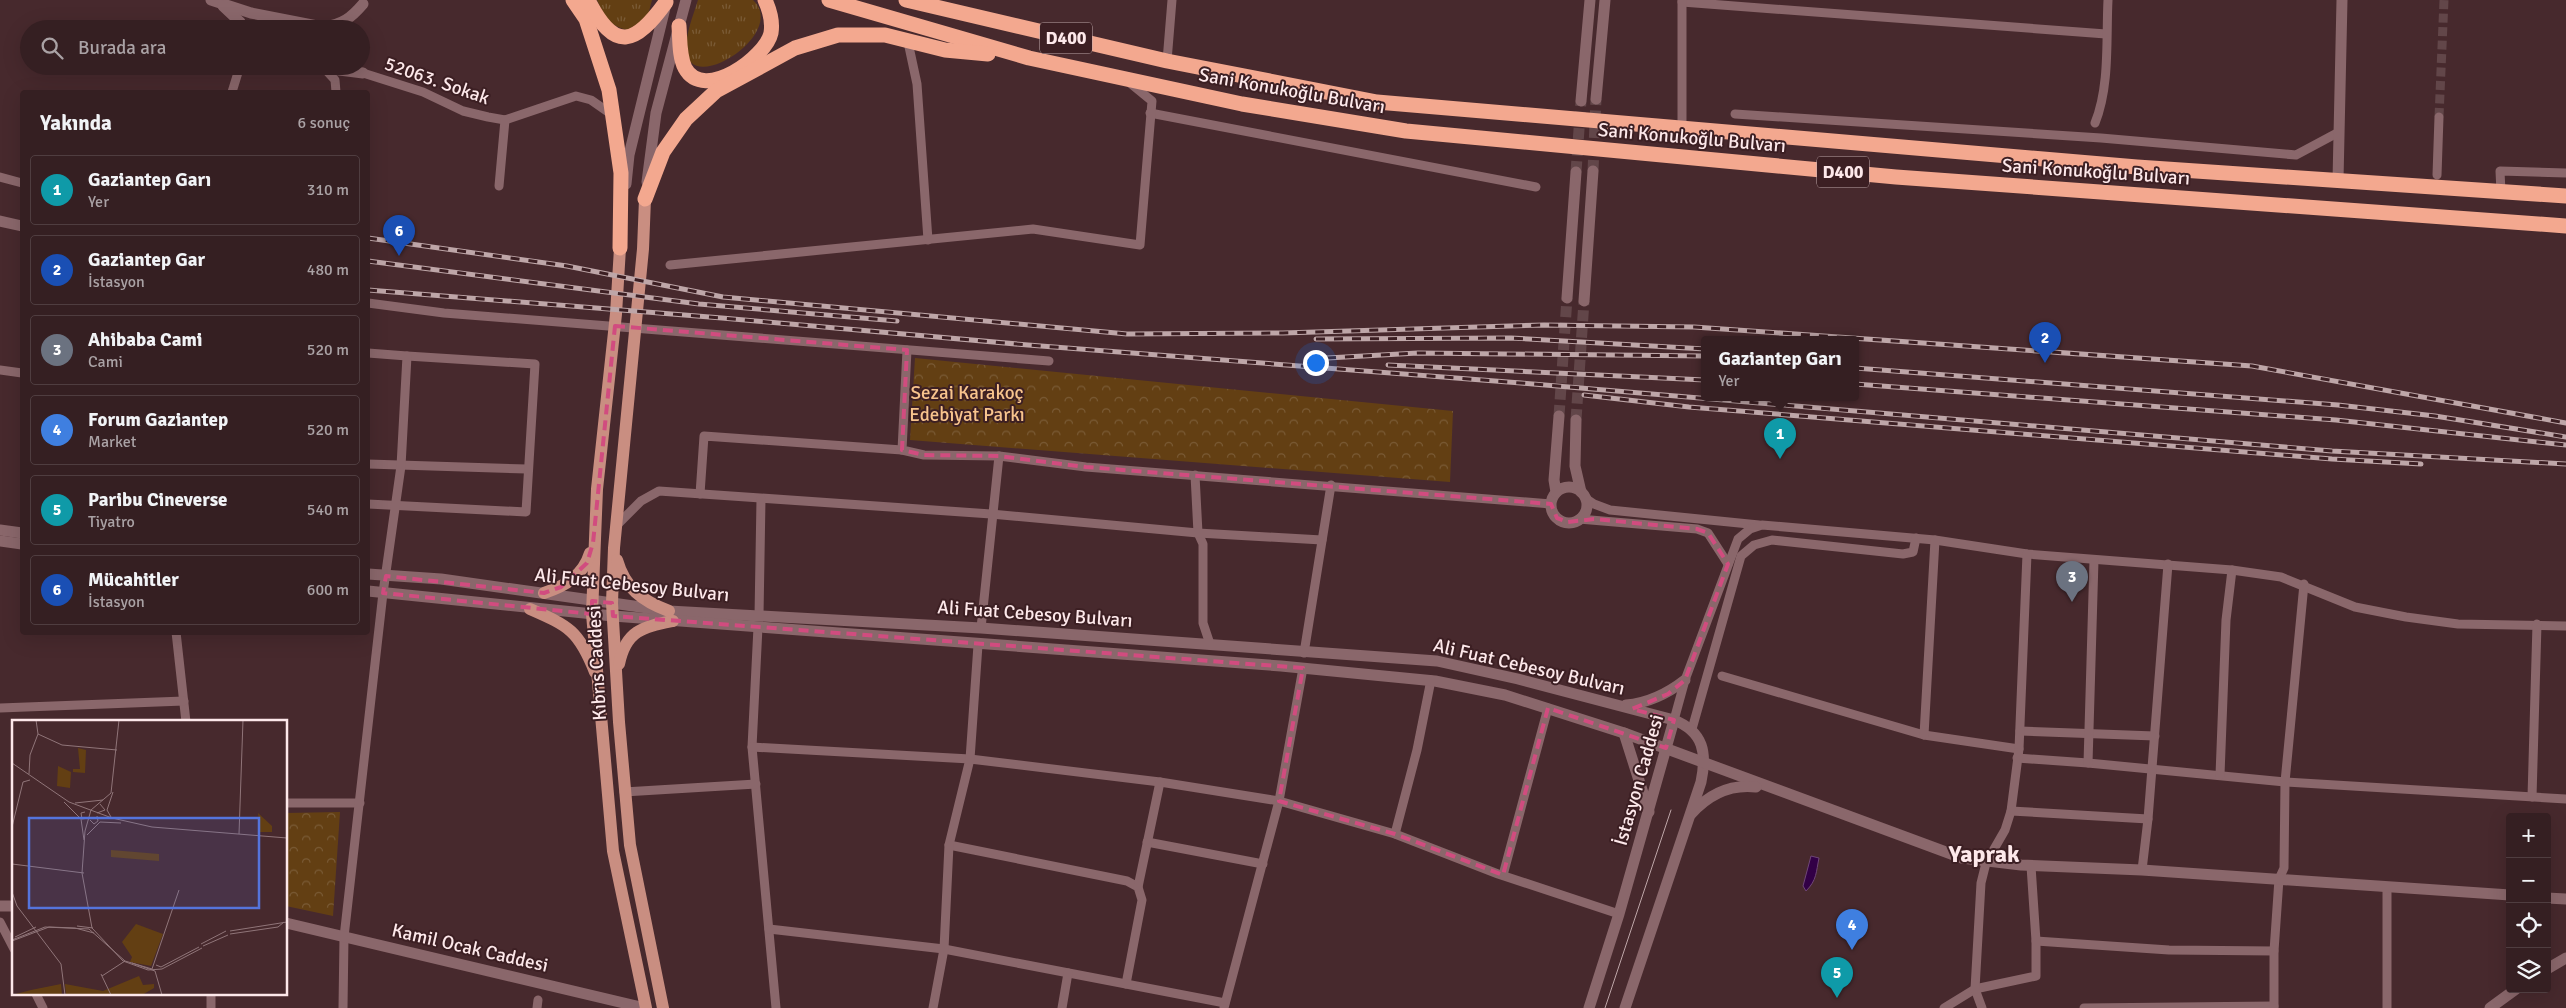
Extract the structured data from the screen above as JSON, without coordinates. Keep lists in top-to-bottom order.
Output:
{
  "streets": {
    "highway": ["D400", "Sani Konukoğlu Bulvarı"],
    "main road": ["Kıbrıs Caddesi"],
    "street": [
      "52063. Sokak",
      "Ali Fuat Cebesoy Bulvarı",
      "İstasyon Caddesi",
      "Kamil Ocak Caddesi"
    ]
  },
  "crossings": [
    ["Ali Fuat Cebesoy Bulvarı", "Kıbrıs Caddesi"],
    ["Ali Fuat Cebesoy Bulvarı", "İstasyon Caddesi"]
  ],
  "districts": ["Yaprak"],
  "parks": ["Sezai Karakoç Edebiyat Parkı"],
  "page": {
    "search": "Burada ara",
    "heading": ["Yakında", "6 sonuç"],
    "list": [
      {
        "mark": "1",
        "name": "Gaziantep Garı",
        "note": "Yer",
        "value": "310 m"
      },
      {
        "mark": "2",
        "name": "Gaziantep Gar",
        "note": "İstasyon",
        "value": "480 m"
      },
      {
        "mark": "3",
        "name": "Ahibaba Cami",
        "note": "Cami",
        "value": "520 m"
      },
      {
        "mark": "4",
        "name": "Forum Gaziantep",
        "note": "Market",
        "value": "520 m"
      },
      {
        "mark": "5",
        "name": "Paribu Cineverse",
        "note": "Tiyatro",
        "value": "540 m"
      },
      {
        "mark": "6",
        "name": "Mücahitler",
        "note": "İstasyon",
        "value": "600 m"
      }
    ],
    "pins": [
      "6",
      "2",
      "1",
      "3",
      "4",
      "5"
    ],
    "popup": ["Gaziantep Garı", "Yer"],
    "map_buttons": ["+", "−"]
  }
}
